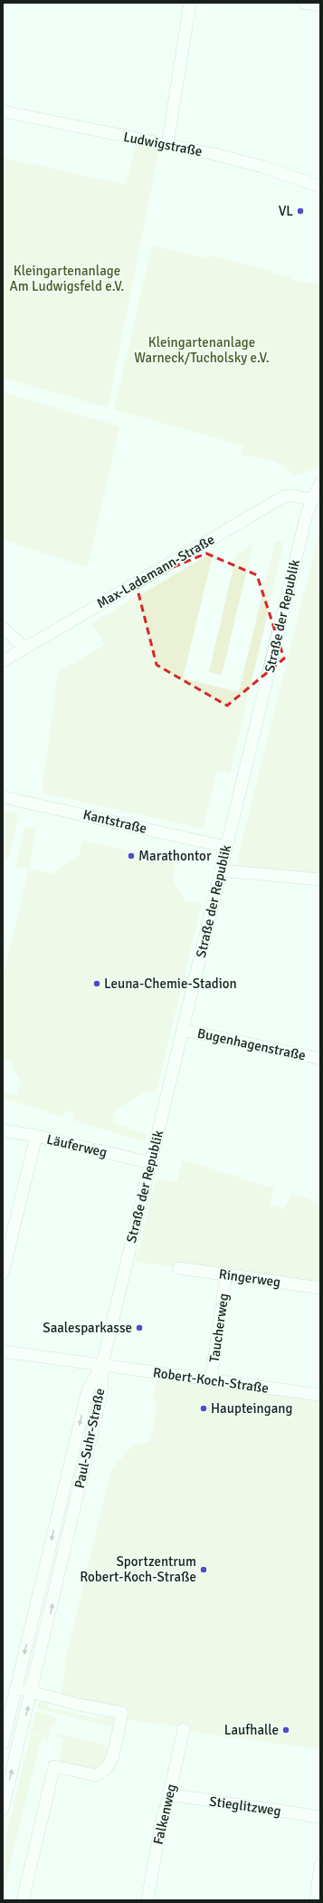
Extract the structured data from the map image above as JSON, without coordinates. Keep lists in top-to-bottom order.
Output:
{
  "streets": {
    "street": [
      "Ludwigstraße",
      "Max-Lademann-Straße",
      "Straße der Republik",
      "Kantstraße",
      "Bugenhagenstraße",
      "Läuferweg",
      "Ringerweg",
      "Taucherweg",
      "Robert-Koch-Straße",
      "Paul-Suhr-Straße",
      "Stieglitzweg",
      "Falkenweg"
    ]
  },
  "crossings": [
    ["Max-Lademann-Straße", "Straße der Republik"],
    ["Straße der Republik", "Kantstraße"],
    ["Straße der Republik", "Bugenhagenstraße"],
    ["Straße der Republik", "Läuferweg"],
    ["Straße der Republik", "Robert-Koch-Straße"],
    ["Straße der Republik", "Paul-Suhr-Straße"],
    ["Ringerweg", "Taucherweg"],
    ["Taucherweg", "Robert-Koch-Straße"],
    ["Robert-Koch-Straße", "Paul-Suhr-Straße"],
    ["Stieglitzweg", "Falkenweg"]
  ],
  "parks": ["Kleingartenanlage Am Ludwigsfeld e.V.", "Kleingartenanlage Warneck/Tucholsky e.V."],
  "places": [
    "VL",
    "Marathontor",
    "Leuna-Chemie-Stadion",
    "Saalesparkasse",
    "Haupteingang",
    "Sportzentrum Robert-Koch-Straße",
    "Laufhalle"
  ]
}
